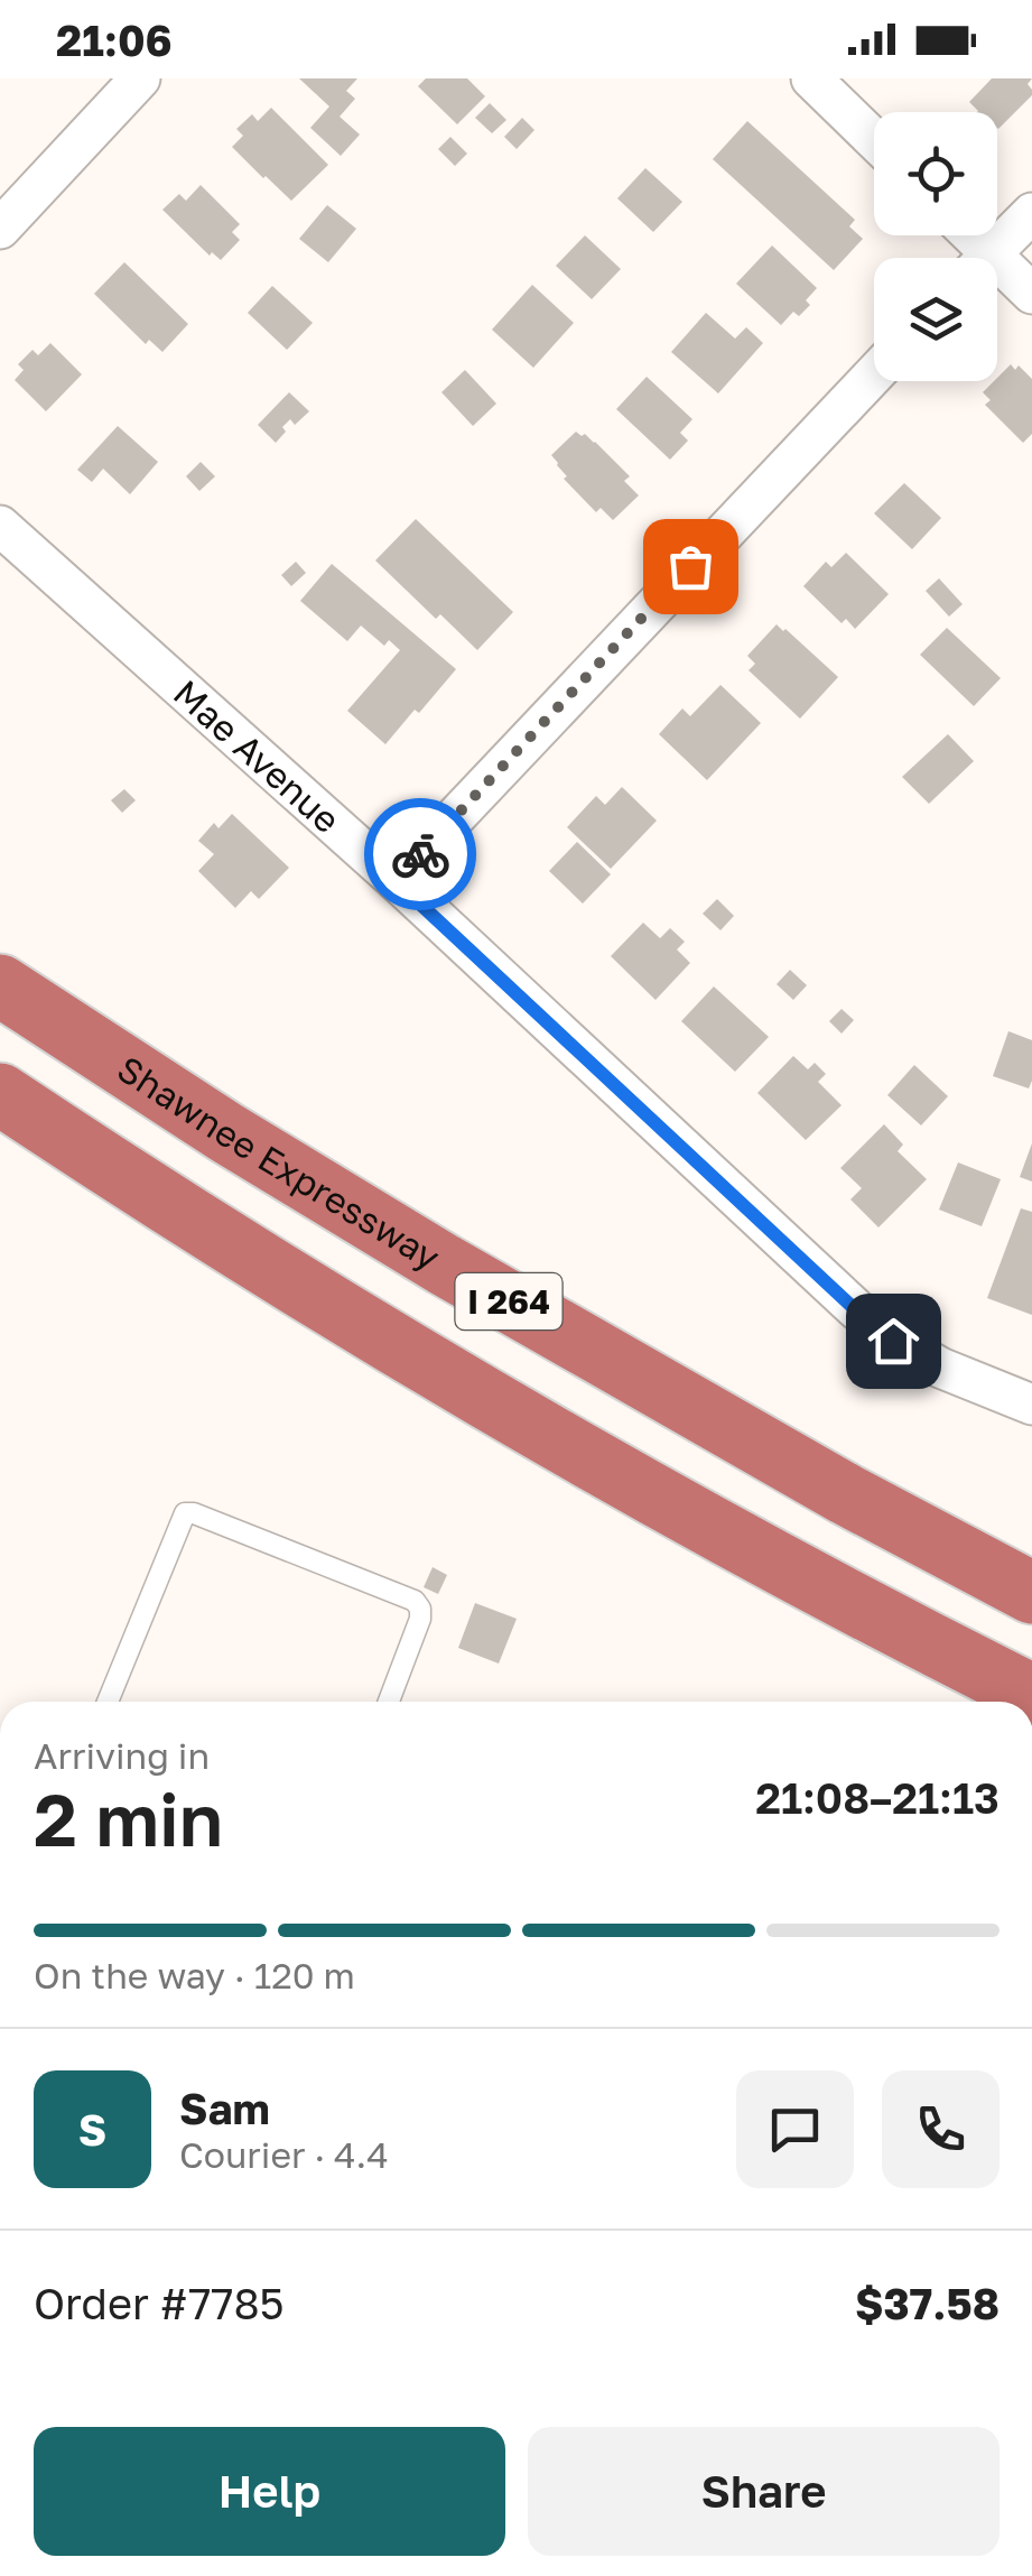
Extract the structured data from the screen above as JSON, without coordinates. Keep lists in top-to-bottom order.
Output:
{
  "streets": {
    "highway": ["Shawnee Expressway", "I 264"],
    "street": ["Mae Avenue"]
  },
  "page": {
    "status": "21:06",
    "heading": ["2 min", "Arriving in", "21:08–21:13"],
    "panel": [
      "Sam",
      "Courier · 4.4",
      "Order #7785",
      "$37.58"
    ],
    "bar": "On the way · 120 m",
    "round": "S",
    "buttons": ["Help", "Share"]
  }
}
